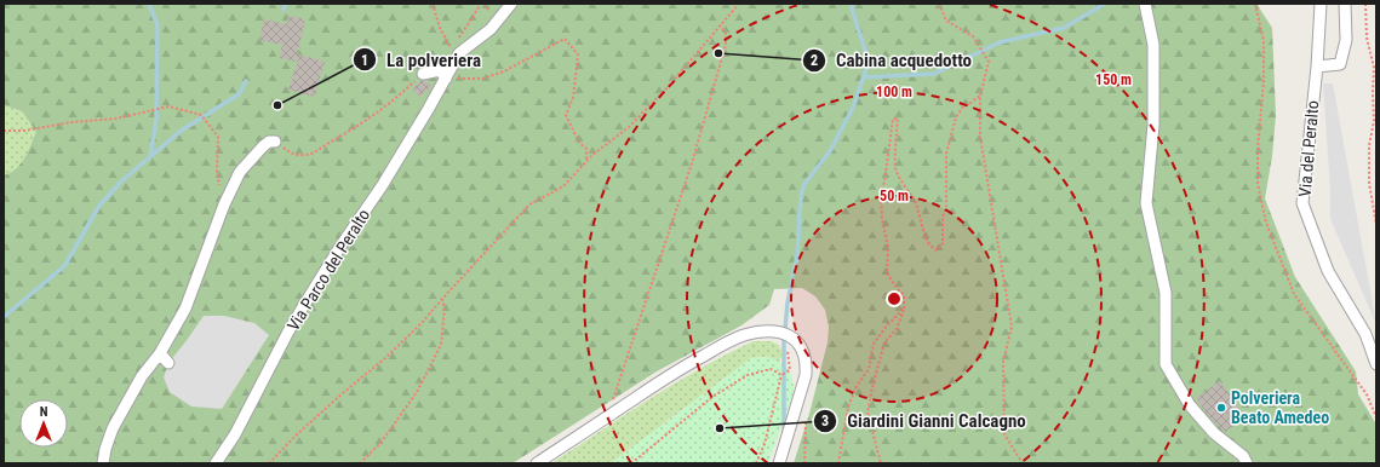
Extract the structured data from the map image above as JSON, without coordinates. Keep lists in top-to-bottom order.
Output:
{
  "streets": {
    "street": ["Via del Peralto", "Via Parco del Peralto"]
  },
  "places": [
    "Cabina acquedotto",
    "La polveriera",
    "Polveriera Beato Amedeo",
    "Giardini Gianni Calcagno"
  ],
  "north": "top",
  "rings": ["150 m", "100 m", "50 m"]
}
